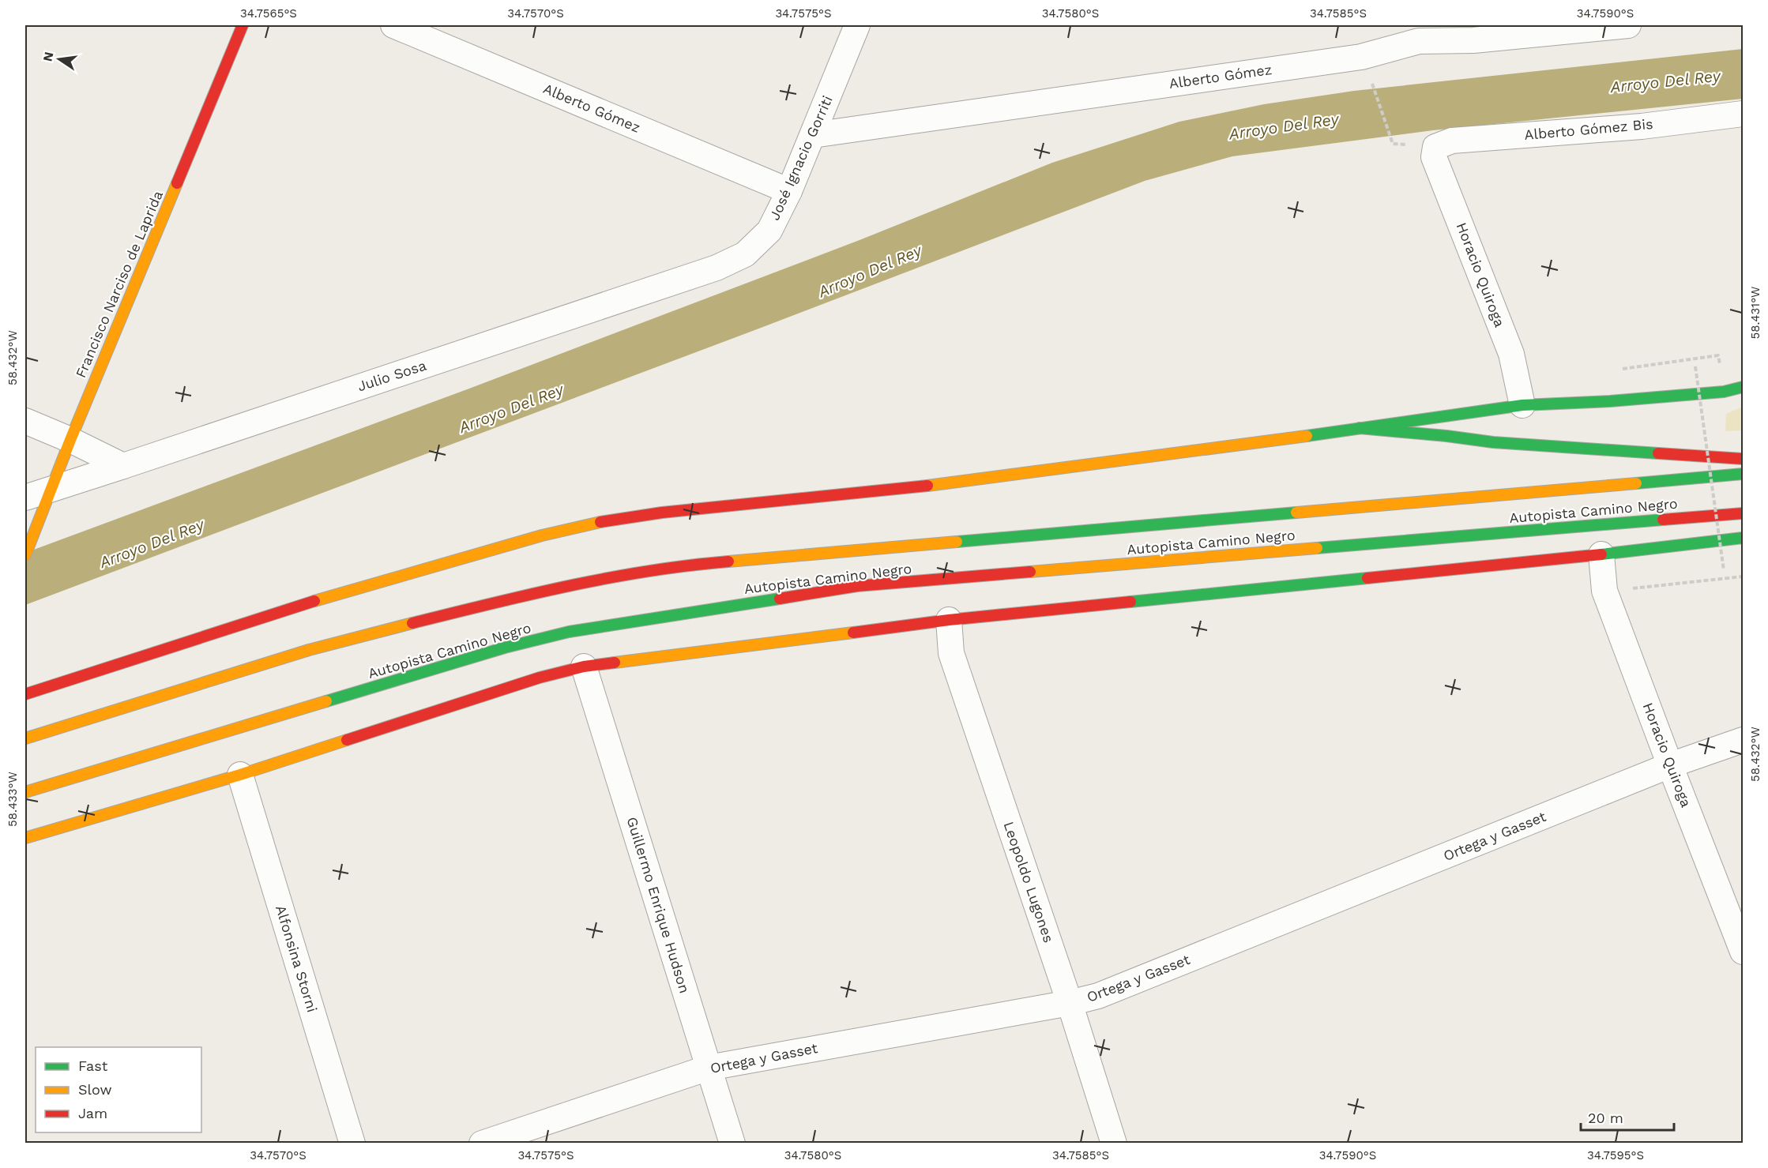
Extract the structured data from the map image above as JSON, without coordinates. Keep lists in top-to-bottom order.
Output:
{
  "streets": {
    "main road": ["Francisco Narciso de Laprida", "Autopista Camino Negro"],
    "street": [
      "Alberto Gómez",
      "Alberto Gómez Bis",
      "José Ignacio Gorriti",
      "Horacio Quiroga",
      "Julio Sosa",
      "Ortega y Gasset",
      "Leopoldo Lugones",
      "Guillermo Enrique Hudson",
      "Alfonsina Storni"
    ]
  },
  "crossings": [
    ["Alberto Gómez", "José Ignacio Gorriti"],
    ["Alberto Gómez Bis", "Horacio Quiroga"],
    ["José Ignacio Gorriti", "Julio Sosa"],
    ["Horacio Quiroga", "Ortega y Gasset"],
    ["Francisco Narciso de Laprida", "Julio Sosa"],
    ["Ortega y Gasset", "Leopoldo Lugones"],
    ["Ortega y Gasset", "Guillermo Enrique Hudson"]
  ],
  "water": ["Arroyo Del Rey"],
  "legend": ["Fast", "Slow", "Jam"],
  "scale_bar": "20 m",
  "north": "left",
  "coordinates": [
    "34.7565°S",
    "34.7570°S",
    "34.7575°S",
    "34.7580°S",
    "34.7585°S",
    "34.7590°S",
    "58.431°W",
    "58.432°W",
    "58.433°W",
    "34.7595°S"
  ]
}
